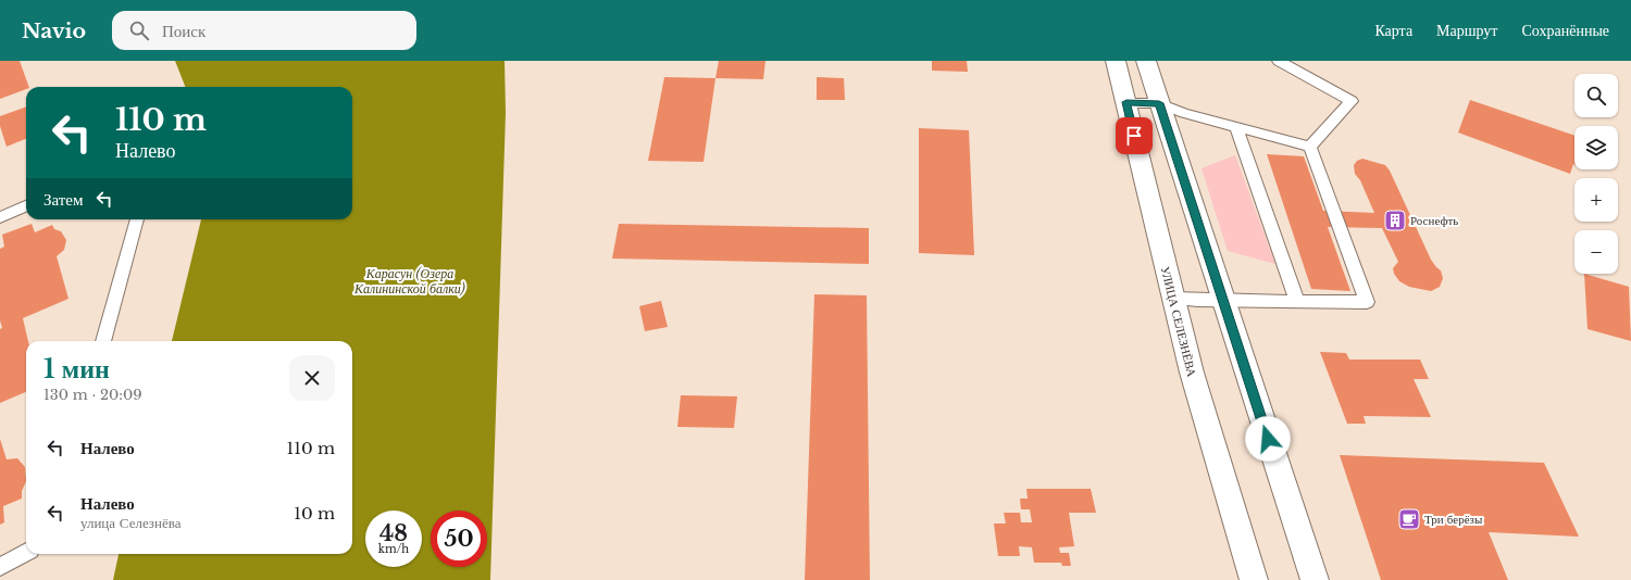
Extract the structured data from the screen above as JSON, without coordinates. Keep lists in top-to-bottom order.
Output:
{
  "streets": {
    "main road": ["УЛИЦА СЕЛЕЗНЁВА"]
  },
  "water": ["Карасун (Озера Калининской балки)"],
  "places": {
    "building": ["Роснефть"],
    "cafe": ["Три берёзы"]
  },
  "page": {
    "header": "Navio",
    "search": "Поиск",
    "nav": ["Карта", "Маршрут", "Сохранённые"],
    "map_buttons": ["+", "−"],
    "turn": ["110 m", "Налево"],
    "then": "Затем",
    "heading": ["1 мин", "130 m · 20:09"],
    "list": [
      {
        "name": "Налево",
        "value": "110 m"
      },
      {
        "name": "Налево",
        "note": "улица Селезнёва",
        "value": "10 m"
      }
    ],
    "speed": "48 km/h",
    "limit": "50"
  }
}
